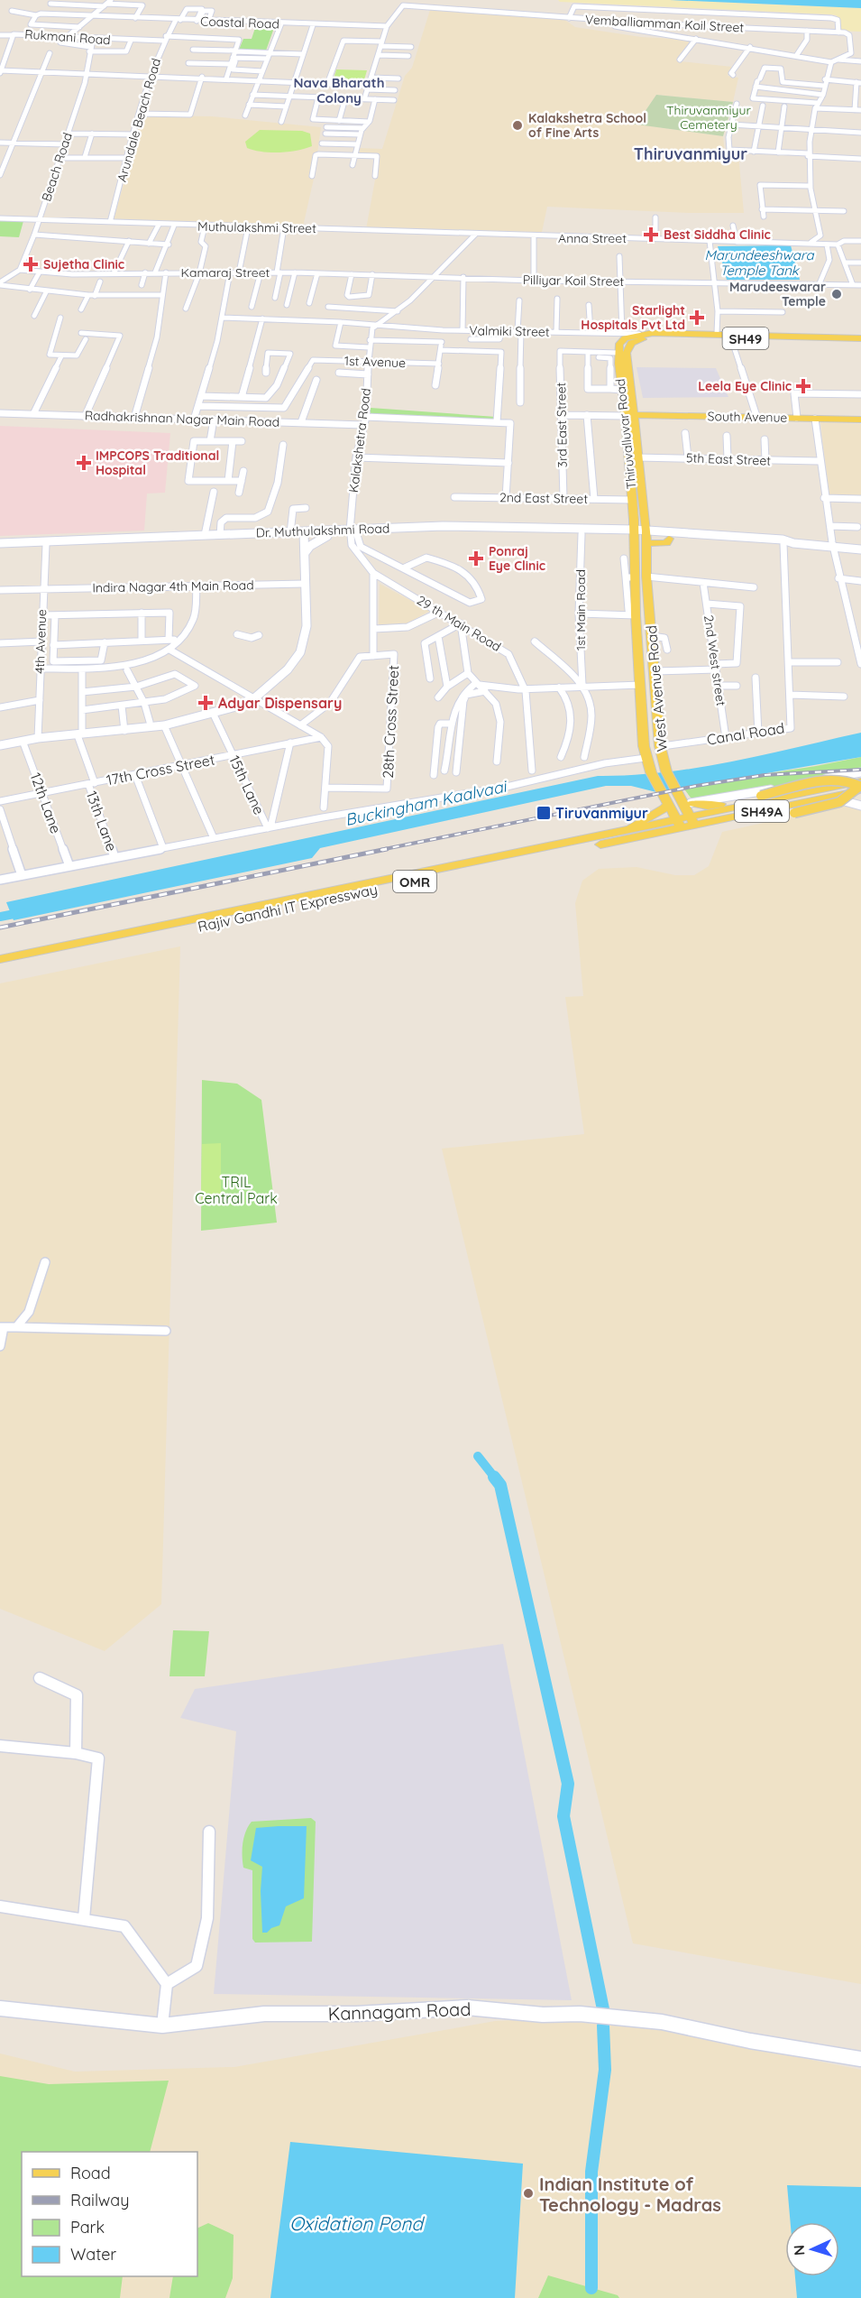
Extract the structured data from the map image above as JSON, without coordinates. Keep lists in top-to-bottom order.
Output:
{
  "streets": {
    "main road": [
      "SH49",
      "South Avenue",
      "Thiruvalluvar Road",
      "Dr. Muthulakshmi Road",
      "West Avenue Road",
      "SH49A",
      "OMR",
      "Rajiv Gandhi IT Expressway",
      "Kannagam Road"
    ],
    "street": [
      "Coastal Road",
      "Vemballiamman Koil Street",
      "Rukmani Road",
      "Arundale Beach Road",
      "Beach Road",
      "Muthulakshmi Street",
      "Anna Street",
      "Kamaraj Street",
      "Pilliyar Koil Street",
      "Valmiki Street",
      "1st Avenue",
      "Radhakrishnan Nagar Main Road",
      "3rd East Street",
      "Kalakshetra Road",
      "5th East Street",
      "2nd East Street",
      "Indira Nagar 4th Main Road",
      "1st Main Road",
      "29 th Main Road",
      "4th Avenue",
      "2nd West street",
      "28th Cross Street",
      "Canal Road",
      "17th Cross Street",
      "15th Lane",
      "12th Lane",
      "13th Lane"
    ]
  },
  "crossings": [
    ["Coastal Road", "Vemballiamman Koil Street"],
    ["Coastal Road", "Arundale Beach Road"],
    ["Rukmani Road", "Arundale Beach Road"],
    ["Rukmani Road", "Beach Road"],
    ["Arundale Beach Road", "Muthulakshmi Street"],
    ["Beach Road", "Muthulakshmi Street"],
    ["Beach Road", "Kamaraj Street"],
    ["Muthulakshmi Street", "Anna Street"],
    ["Muthulakshmi Street", "Kalakshetra Road"],
    ["Anna Street", "Kalakshetra Road"],
    ["Pilliyar Koil Street", "Kalakshetra Road"],
    ["Valmiki Street", "SH49"],
    ["Valmiki Street", "Kalakshetra Road"],
    ["SH49", "South Avenue"],
    ["SH49", "Thiruvalluvar Road"],
    ["SH49", "5th East Street"],
    ["SH49", "Dr. Muthulakshmi Road"],
    ["SH49", "West Avenue Road"],
    ["1st Avenue", "Kalakshetra Road"],
    ["South Avenue", "Thiruvalluvar Road"],
    ["Radhakrishnan Nagar Main Road", "Kalakshetra Road"],
    ["3rd East Street", "2nd East Street"],
    ["Thiruvalluvar Road", "2nd East Street"],
    ["Thiruvalluvar Road", "Dr. Muthulakshmi Road"],
    ["Thiruvalluvar Road", "West Avenue Road"],
    ["Kalakshetra Road", "Dr. Muthulakshmi Road"],
    ["Dr. Muthulakshmi Road", "1st Main Road"],
    ["Dr. Muthulakshmi Road", "4th Avenue"],
    ["Dr. Muthulakshmi Road", "West Avenue Road"],
    ["Indira Nagar 4th Main Road", "4th Avenue"],
    ["2nd West street", "Canal Road"],
    ["West Avenue Road", "SH49A"],
    ["West Avenue Road", "Rajiv Gandhi IT Expressway"],
    ["17th Cross Street", "15th Lane"],
    ["17th Cross Street", "12th Lane"],
    ["17th Cross Street", "13th Lane"],
    ["SH49A", "Rajiv Gandhi IT Expressway"]
  ],
  "districts": ["Nava Bharath Colony", "Thiruvanmiyur"],
  "water": ["Marundeeshwara Temple Tank", "Buckingham Kaalvaai", "Oxidation Pond"],
  "parks": ["Thiruvanmiyur Cemetery", "TRIL Central Park"],
  "places": {
    "other": ["Kalakshetra School of Fine Arts", "Marudeeswarar Temple", "Indian Institute of Technology - Madras"],
    "health": [
      "Best Siddha Clinic",
      "Sujetha Clinic",
      "Starlight Hospitals Pvt Ltd",
      "Leela Eye Clinic",
      "IMPCOPS Traditional Hospital",
      "Ponraj Eye Clinic",
      "Adyar Dispensary"
    ],
    "transit": ["Tiruvanmiyur"]
  },
  "legend": [
    "Road",
    "Railway",
    "Park",
    "Water"
  ],
  "north": "left"
}
